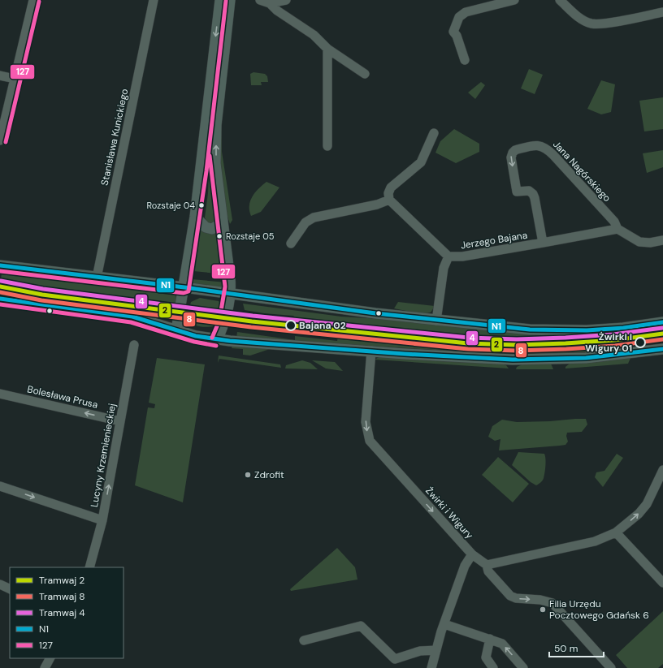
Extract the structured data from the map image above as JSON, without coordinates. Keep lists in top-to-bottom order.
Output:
{
  "streets": {
    "street": [
      "Stanisława Kunickiego",
      "Jana Nagórskiego",
      "Jerzego Bajana",
      "Bolesława Prusa",
      "Lucyny Krzemienieckiej",
      "Żwirki i Wigury"
    ]
  },
  "crossings": [
    ["Jana Nagórskiego", "Jerzego Bajana"],
    ["Bolesława Prusa", "Lucyny Krzemienieckiej"]
  ],
  "one_way": ["Bolesława Prusa", "Lucyny Krzemienieckiej", "Żwirki i Wigury"],
  "places": [
    "Rozstaje 04",
    "Rozstaje 05",
    "Bajana 02",
    "Żwirki i Wigury 01",
    "Zdrofit",
    "Filia Urzędu Pocztowego Gdańsk 6"
  ],
  "lines": [
    "transit line 127",
    "transit line N1",
    "tram line 4",
    "tram line 2",
    "tram line 8"
  ],
  "legend": [
    "Tramwaj 2",
    "Tramwaj 8",
    "Tramwaj 4",
    "N1",
    "127"
  ],
  "scale_bar": "50 m"
}
